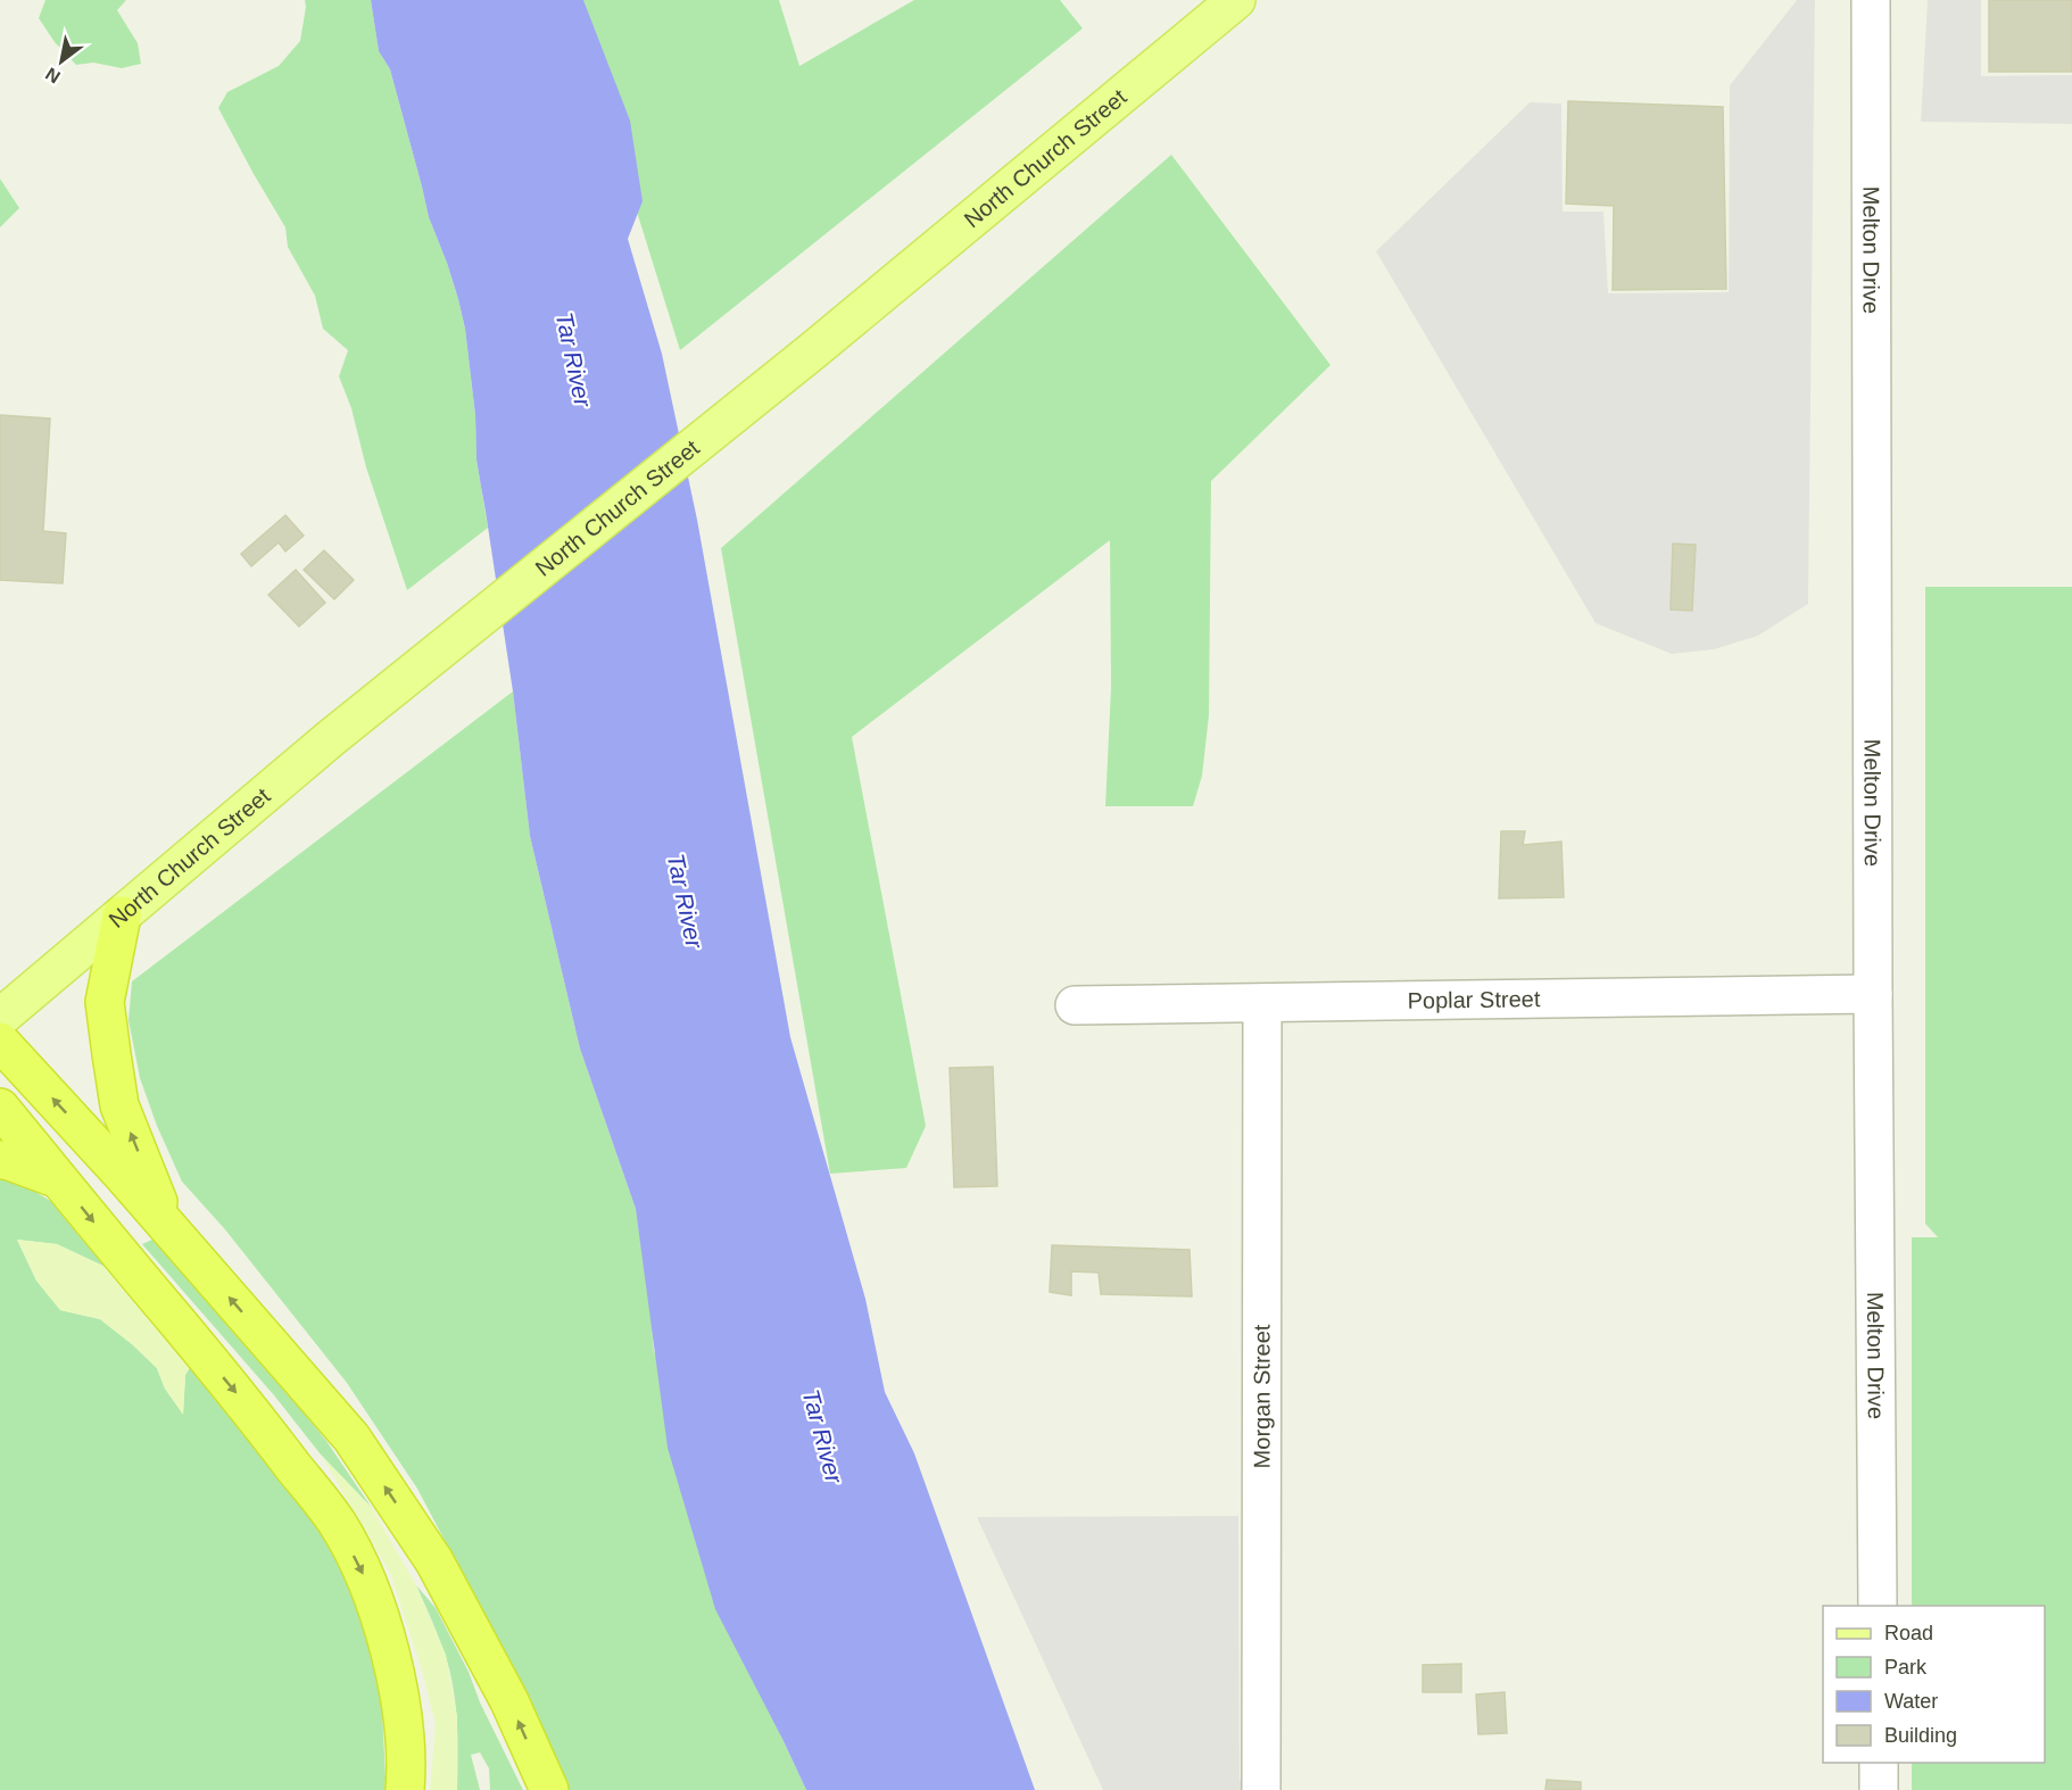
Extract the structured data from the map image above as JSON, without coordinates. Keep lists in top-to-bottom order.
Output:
{
  "streets": {
    "main road": ["North Church Street"],
    "street": ["Melton Drive", "Poplar Street", "Morgan Street"]
  },
  "crossings": [
    ["Melton Drive", "Poplar Street"],
    ["Poplar Street", "Morgan Street"]
  ],
  "water": ["Tar River"],
  "legend": [
    "Road",
    "Park",
    "Water",
    "Building"
  ],
  "north": "bottom left"
}
